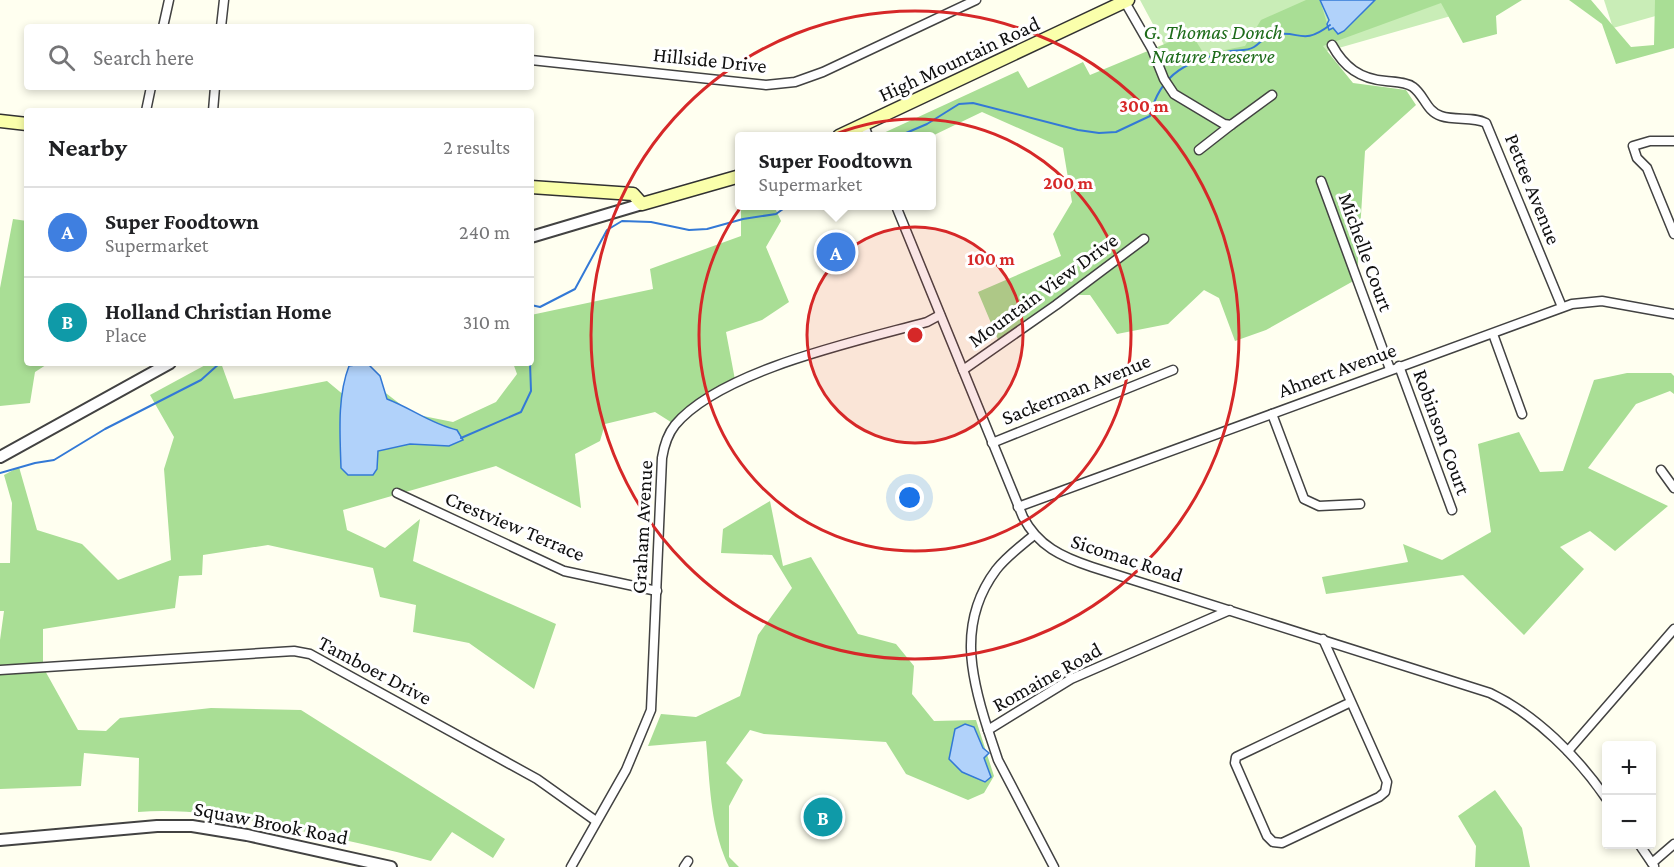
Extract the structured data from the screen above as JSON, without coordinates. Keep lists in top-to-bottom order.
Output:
{
  "streets": {
    "main road": ["High Mountain Road"],
    "street": [
      "Hillside Drive",
      "Pettee Avenue",
      "Michelle Court",
      "Mountain View Drive",
      "Ahnert Avenue",
      "Sackerman Avenue",
      "Robinson Court",
      "Crestview Terrace",
      "Graham Avenue",
      "Sicomac Road",
      "Tamboer Drive",
      "Romaine Road",
      "Squaw Brook Road"
    ]
  },
  "crossings": [
    ["Pettee Avenue", "Ahnert Avenue"],
    ["Michelle Court", "Ahnert Avenue"],
    ["Mountain View Drive", "Sicomac Road"],
    ["Ahnert Avenue", "Robinson Court"],
    ["Ahnert Avenue", "Sicomac Road"],
    ["Sackerman Avenue", "Sicomac Road"],
    ["Crestview Terrace", "Graham Avenue"],
    ["Graham Avenue", "Sicomac Road"],
    ["Graham Avenue", "Tamboer Drive"],
    ["Sicomac Road", "Romaine Road"]
  ],
  "parks": ["G. Thomas Donch Nature Preserve"],
  "page": {
    "search": "Search here",
    "heading": ["Nearby", "2 results"],
    "popup": ["Super Foodtown", "Supermarket"],
    "list": [
      {
        "mark": "A",
        "name": "Super Foodtown",
        "note": "Supermarket",
        "value": "240 m"
      },
      {
        "mark": "B",
        "name": "Holland Christian Home",
        "note": "Place",
        "value": "310 m"
      }
    ],
    "pins": ["A", "B"],
    "map_buttons": ["+", "−"]
  },
  "rings": ["300 m", "200 m", "100 m"]
}
